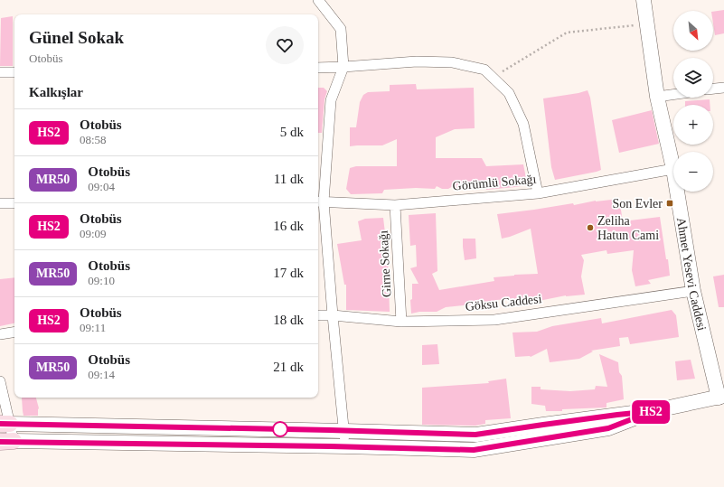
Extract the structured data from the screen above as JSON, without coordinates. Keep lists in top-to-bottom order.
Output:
{
  "streets": {
    "main road": ["Ahmet Yesevi Caddesi"],
    "street": ["Görümlü Sokağı", "Girne Sokağı", "Göksu Caddesi"]
  },
  "crossings": [
    ["Görümlü Sokağı", "Girne Sokağı"],
    ["Görümlü Sokağı", "Ahmet Yesevi Caddesi"],
    ["Girne Sokağı", "Göksu Caddesi"],
    ["Ahmet Yesevi Caddesi", "Göksu Caddesi"]
  ],
  "places": {
    "transit": ["Son Evler"],
    "other": ["Zeliha Hatun Cami"]
  },
  "lines": ["bus line HS2"],
  "north": "bottom right",
  "page": {
    "on_map": "HS2",
    "map_buttons": ["+", "−"],
    "heading": [
      ["Günel Sokak", "Otobüs"],
      "Kalkışlar"
    ],
    "list": [
      {
        "mark": "HS2",
        "name": "Otobüs",
        "note": "08:58",
        "value": "5 dk"
      },
      {
        "mark": "MR50",
        "name": "Otobüs",
        "note": "09:04",
        "value": "11 dk"
      },
      {
        "mark": "HS2",
        "name": "Otobüs",
        "note": "09:09",
        "value": "16 dk"
      },
      {
        "mark": "MR50",
        "name": "Otobüs",
        "note": "09:10",
        "value": "17 dk"
      },
      {
        "mark": "HS2",
        "name": "Otobüs",
        "note": "09:11",
        "value": "18 dk"
      },
      {
        "mark": "MR50",
        "name": "Otobüs",
        "note": "09:14",
        "value": "21 dk"
      }
    ]
  }
}
